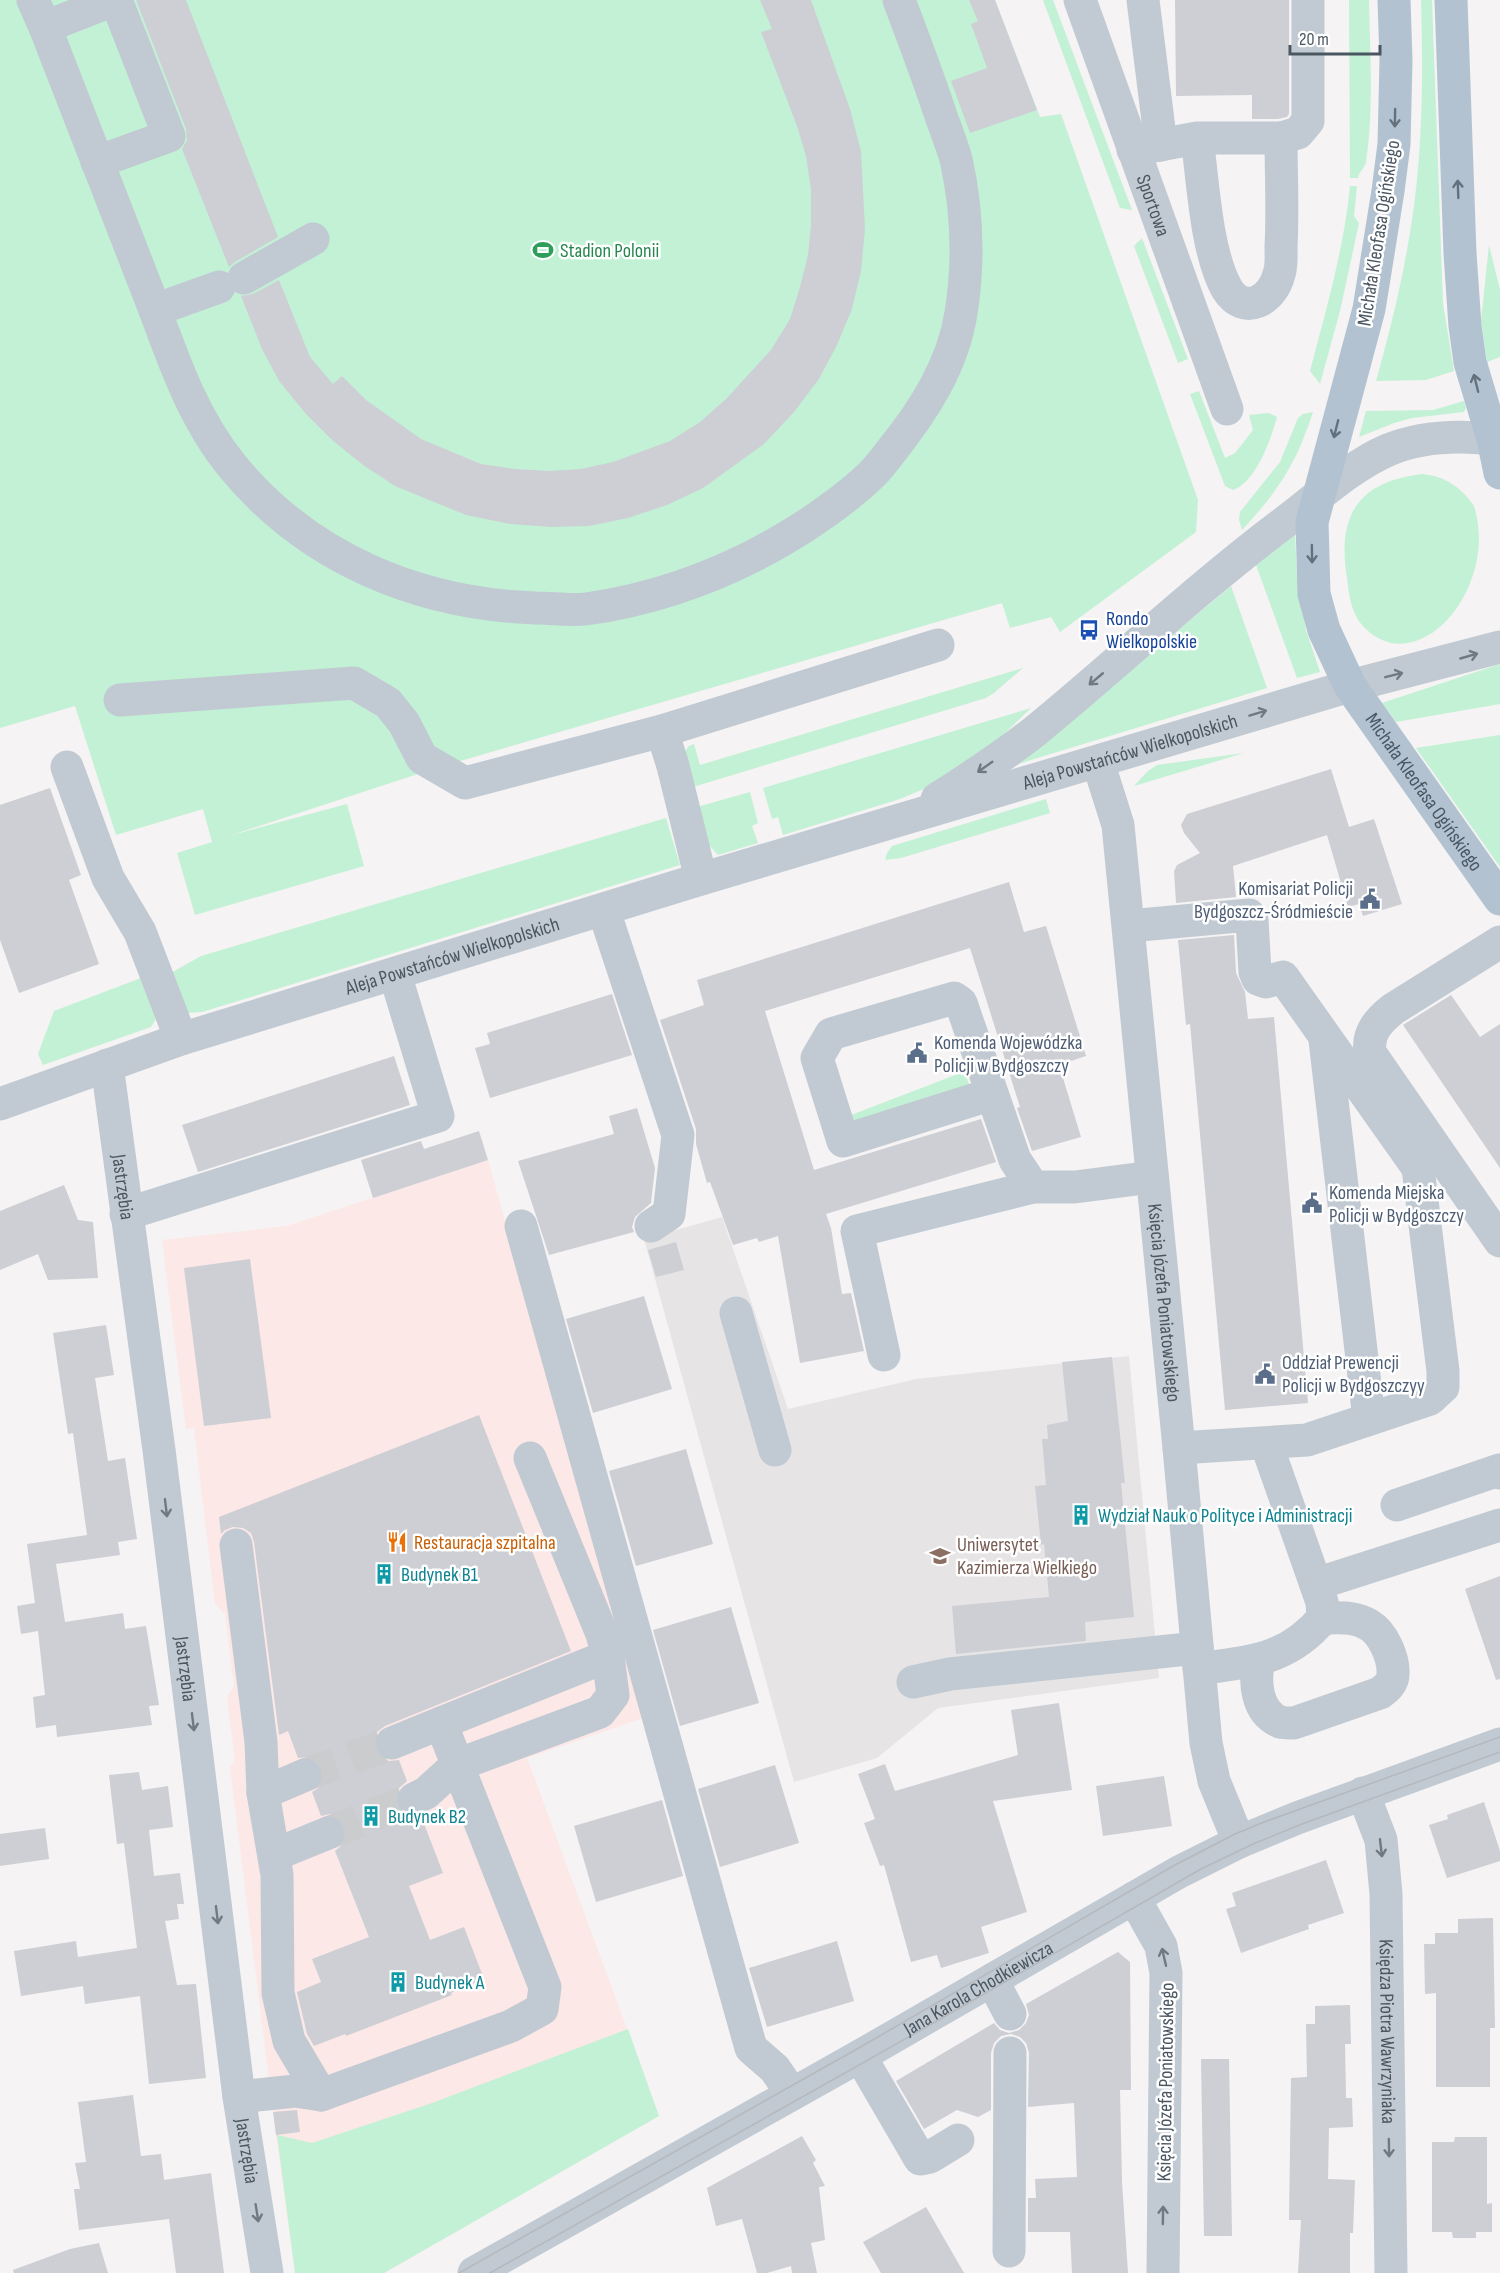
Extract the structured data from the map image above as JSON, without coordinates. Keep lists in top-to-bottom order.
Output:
{
  "streets": {
    "main road": ["Michała Kleofasa Ogińskiego"],
    "street": [
      "Sportowa",
      "Aleja Powstańców Wielkopolskich",
      "Jastrzębia",
      "Księcia Józefa Poniatowskiego",
      "Jana Karola Chodkiewicza",
      "Księdza Piotra Wawrzyniaka"
    ]
  },
  "crossings": [
    ["Michała Kleofasa Ogińskiego", "Aleja Powstańców Wielkopolskich"],
    ["Aleja Powstańców Wielkopolskich", "Jastrzębia"],
    ["Aleja Powstańców Wielkopolskich", "Księcia Józefa Poniatowskiego"],
    ["Księcia Józefa Poniatowskiego", "Jana Karola Chodkiewicza"],
    ["Jana Karola Chodkiewicza", "Księdza Piotra Wawrzyniaka"]
  ],
  "one_way": ["Księdza Piotra Wawrzyniaka"],
  "places": {
    "sports": ["Stadion Polonii"],
    "bus stop": ["Rondo Wielkopolskie"],
    "public building": [
      "Komisariat Policji Bydgoszcz-Śródmieście",
      "Komenda Wojewódzka Policji w Bydgoszczy",
      "Komenda Miejska Policji w Bydgoszczy",
      "Oddział Prewencji Policji w Bydgoszczyy"
    ],
    "building": [
      "Wydział Nauk o Polityce i Administracji",
      "Budynek B1",
      "Budynek B2",
      "Budynek A"
    ],
    "restaurant": ["Restauracja szpitalna"],
    "school or university": ["Uniwersytet Kazimierza Wielkiego"]
  },
  "scale_bar": "20 m"
}
